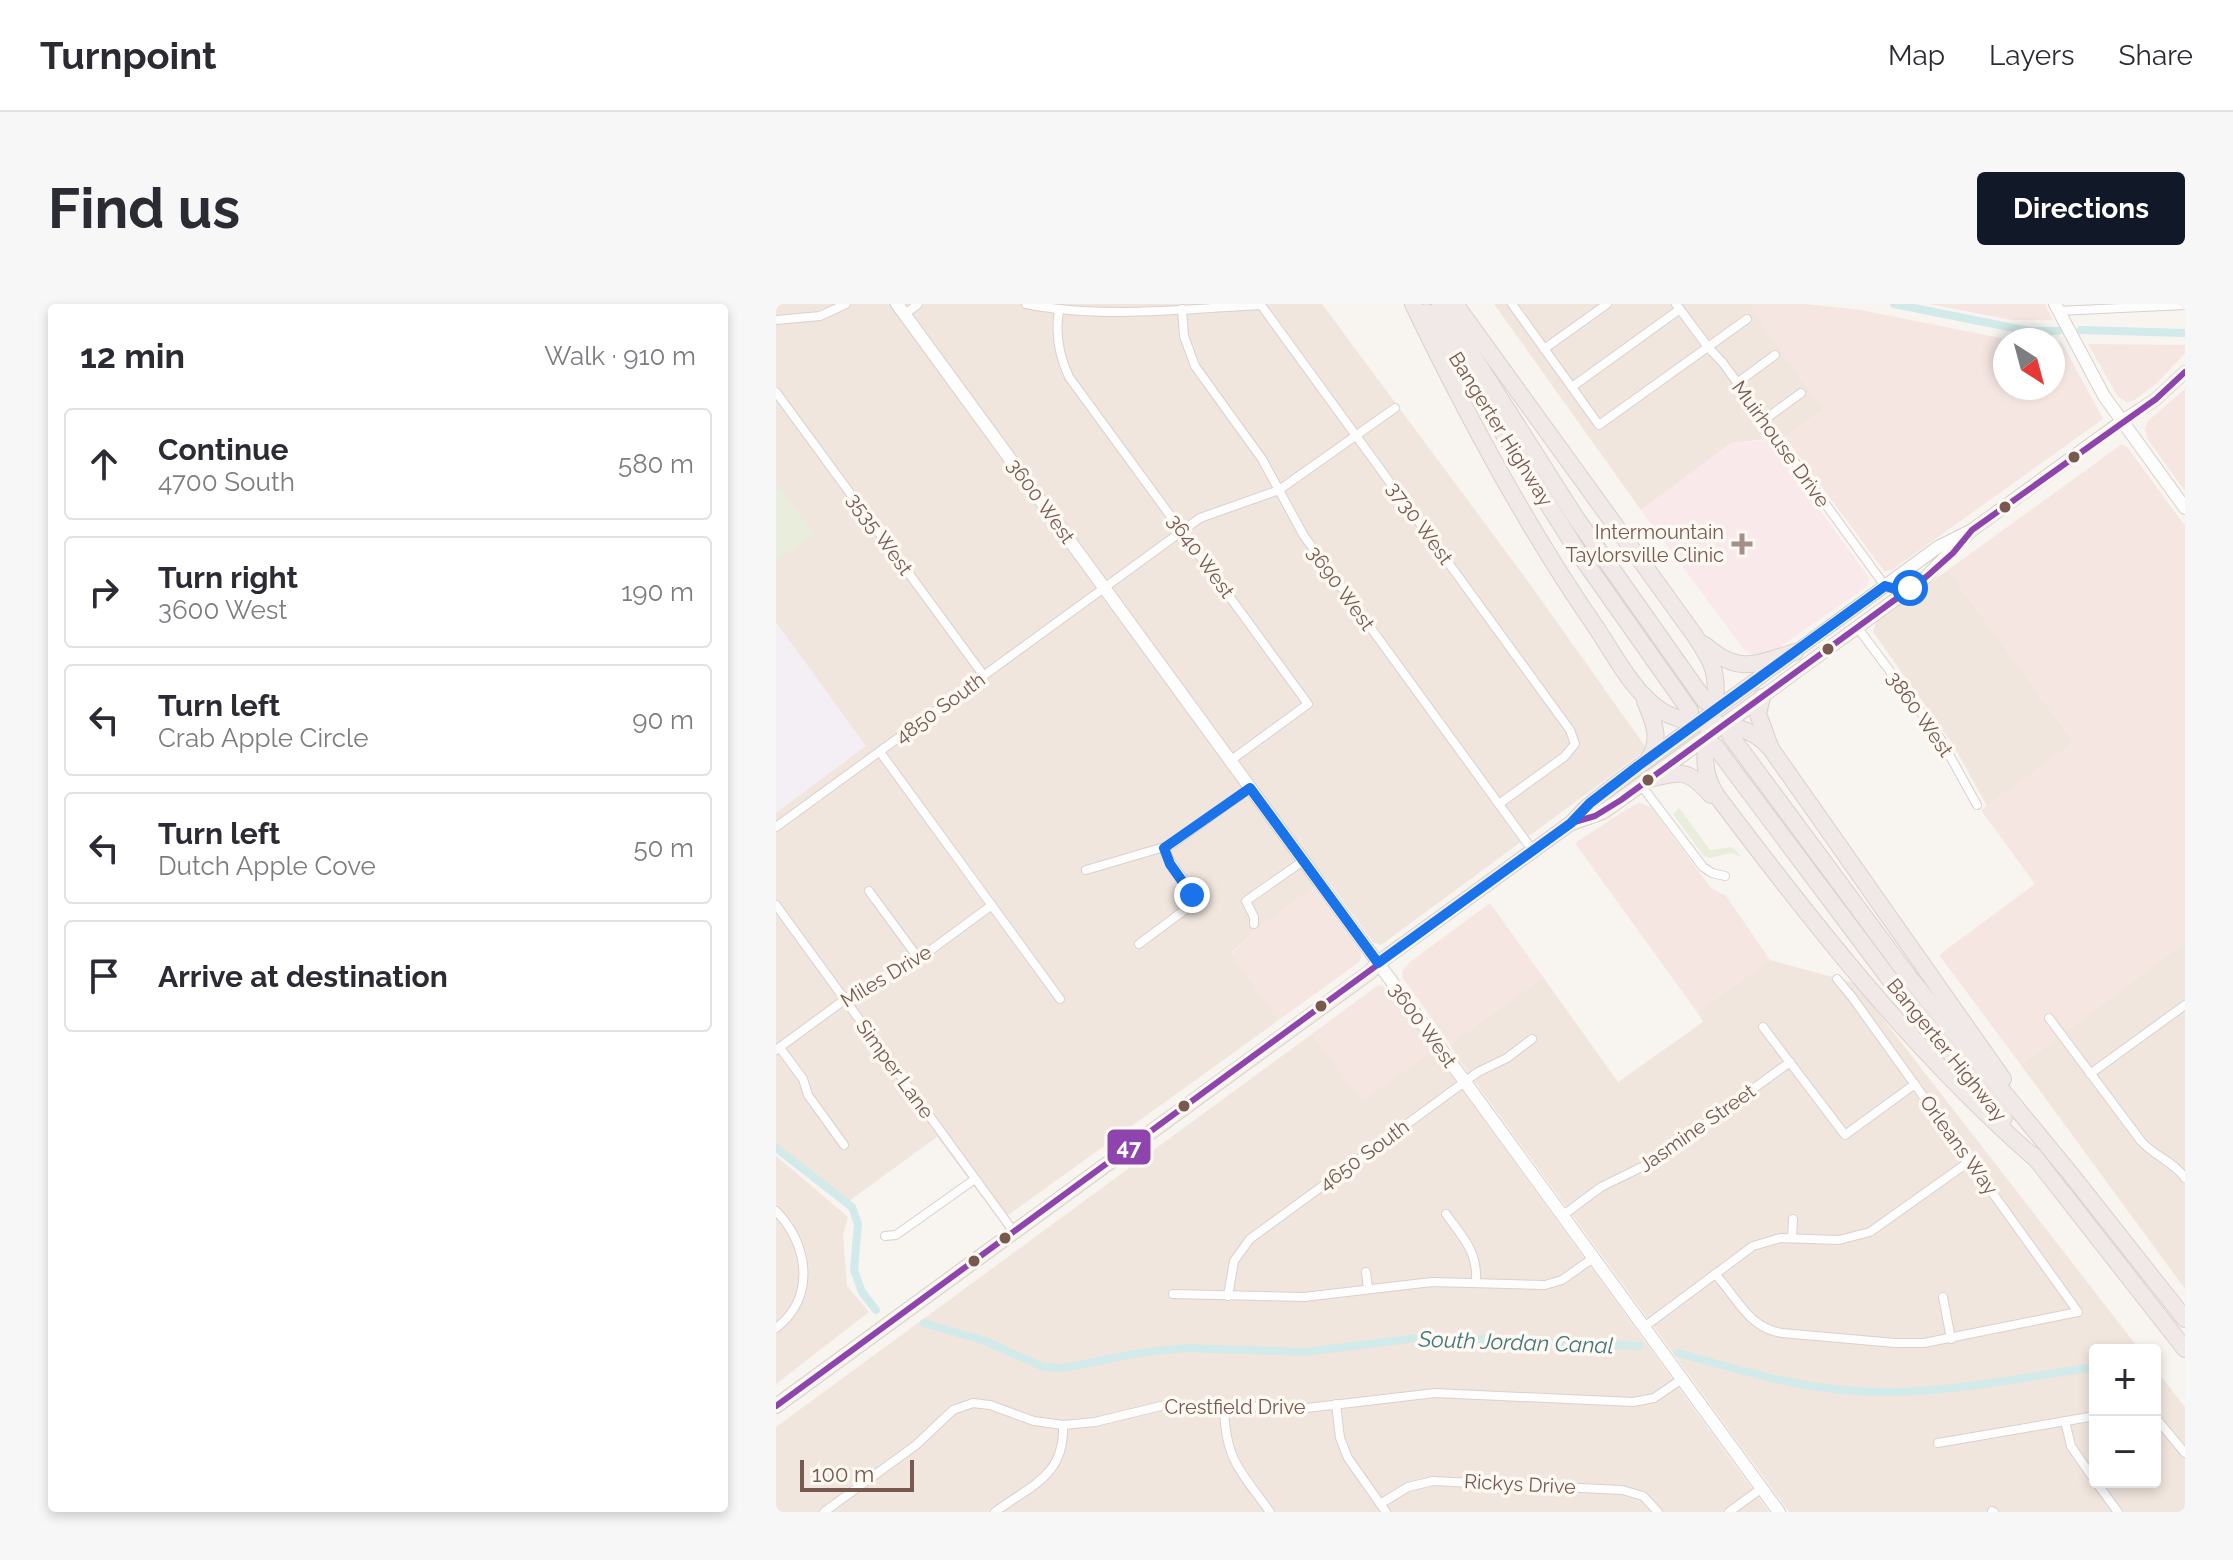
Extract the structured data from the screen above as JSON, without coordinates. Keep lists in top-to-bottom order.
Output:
{
  "streets": {
    "highway": ["Bangerter Highway"],
    "street": [
      "Muirhouse Drive",
      "3600 West",
      "3730 West",
      "3535 West",
      "3640 West",
      "3690 West",
      "4850 South",
      "3860 West",
      "Miles Drive",
      "Simper Lane",
      "Jasmine Street",
      "Orleans Way",
      "4650 South",
      "Crestfield Drive",
      "Rickys Drive"
    ]
  },
  "crossings": [
    ["3600 West", "3640 West"],
    ["3600 West", "4850 South"],
    ["3600 West", "Jasmine Street"],
    ["3600 West", "4650 South"],
    ["3600 West", "Crestfield Drive"],
    ["3730 West", "3690 West"],
    ["3730 West", "4850 South"],
    ["3535 West", "4850 South"],
    ["3640 West", "4850 South"],
    ["3690 West", "4850 South"],
    ["Miles Drive", "Simper Lane"]
  ],
  "water": ["South Jordan Canal"],
  "places": {
    "health": ["Intermountain Taylorsville Clinic"]
  },
  "lines": ["transit line 47"],
  "scale_bar": "100 m",
  "north": "bottom right",
  "page": {
    "header": "Turnpoint",
    "nav": ["Map", "Layers", "Share"],
    "buttons": "Directions",
    "title": "Find us",
    "heading": ["12 min", "Walk · 910 m"],
    "list": [
      ["Continue", "4700 South", "580 m"],
      ["Turn right", "3600 West", "190 m"],
      ["Turn left", "Crab Apple Circle", "90 m"],
      ["Turn left", "Dutch Apple Cove", "50 m"],
      "Arrive at destination"
    ],
    "map_buttons": ["+", "−"],
    "scale": "100 m"
  }
}
